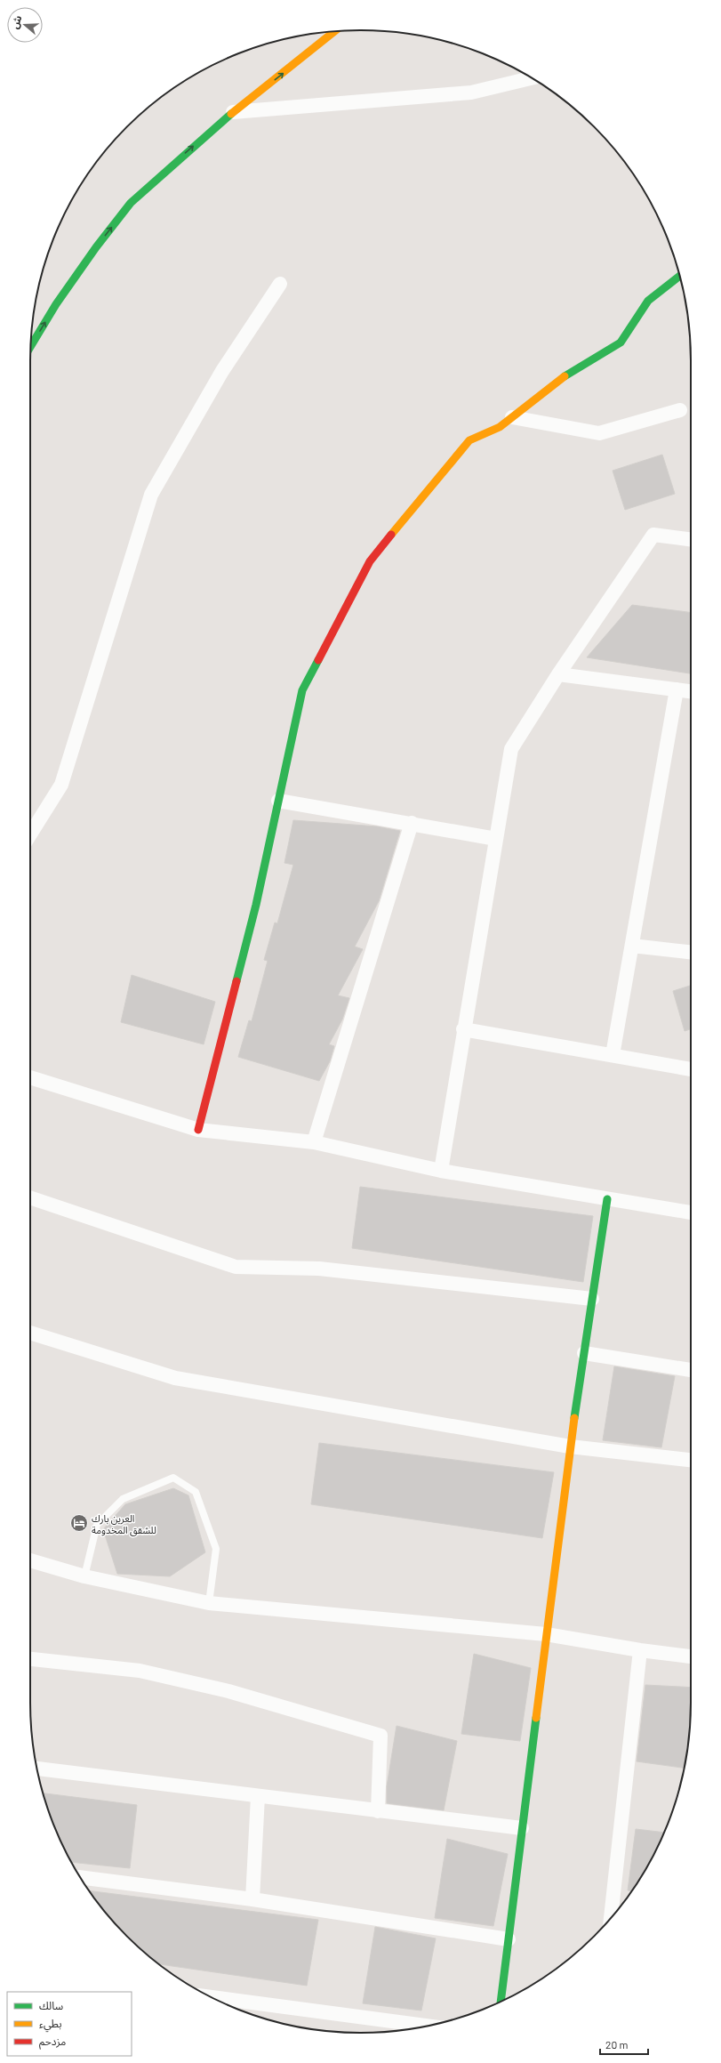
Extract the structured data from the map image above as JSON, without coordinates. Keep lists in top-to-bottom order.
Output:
{
  "places": {
    "hotel": ["العرين بارك للشقق المخدومة"]
  },
  "legend": ["سالك", "بطيء", "مزدحم"],
  "scale_bar": "20 m",
  "north": "left"
}
